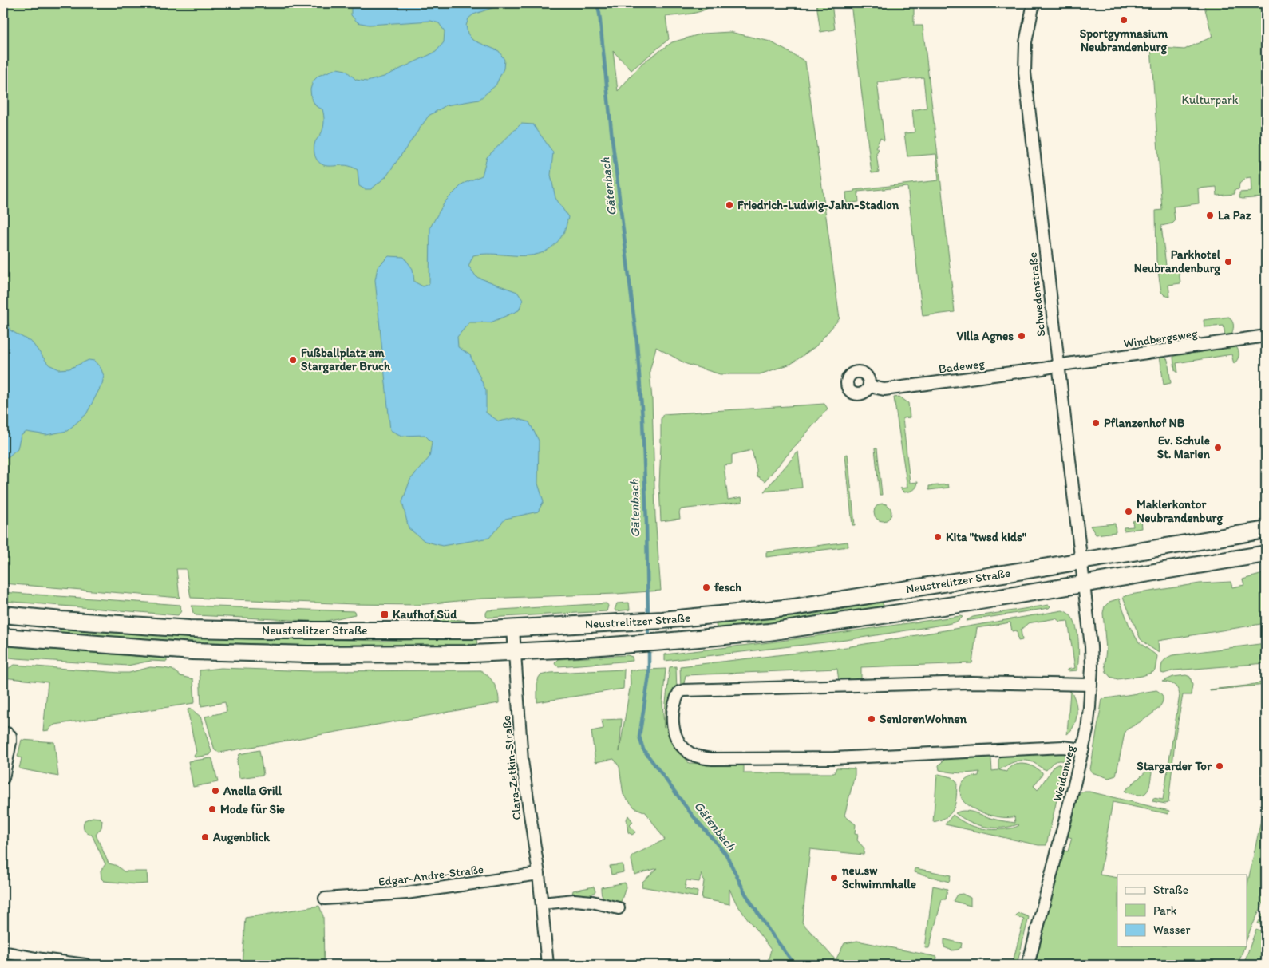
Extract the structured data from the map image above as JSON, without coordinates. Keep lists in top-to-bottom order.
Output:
{
  "streets": {
    "main road": ["Neustrelitzer Straße"],
    "street": [
      "Schwedenstraße",
      "Windbergsweg",
      "Badeweg",
      "Clara-Zetkin-Straße",
      "Weidenweg",
      "Edgar-Andre-Straße"
    ]
  },
  "crossings": [
    ["Schwedenstraße", "Windbergsweg"],
    ["Schwedenstraße", "Badeweg"],
    ["Schwedenstraße", "Neustrelitzer Straße"],
    ["Schwedenstraße", "Weidenweg"],
    ["Windbergsweg", "Badeweg"],
    ["Neustrelitzer Straße", "Clara-Zetkin-Straße"],
    ["Neustrelitzer Straße", "Weidenweg"],
    ["Clara-Zetkin-Straße", "Edgar-Andre-Straße"]
  ],
  "water": ["Gätenbach"],
  "parks": ["Kulturpark"],
  "places": {
    "other": [
      "Sportgymnasium Neubrandenburg",
      "Friedrich-Ludwig-Jahn-Stadion",
      "La Paz",
      "Parkhotel Neubrandenburg",
      "Villa Agnes",
      "Fußballplatz am Stargarder Bruch",
      "Pflanzenhof NB",
      "Ev. Schule St. Marien",
      "Maklerkontor Neubrandenburg",
      "Kita \"twsd kids\"",
      "fesch",
      "SeniorenWohnen",
      "Stargarder Tor",
      "Anella Grill",
      "Mode für Sie",
      "Augenblick",
      "neu.sw Schwimmhalle"
    ],
    "transit": ["Kaufhof Süd"]
  },
  "legend": ["Straße", "Park", "Wasser"]
}
